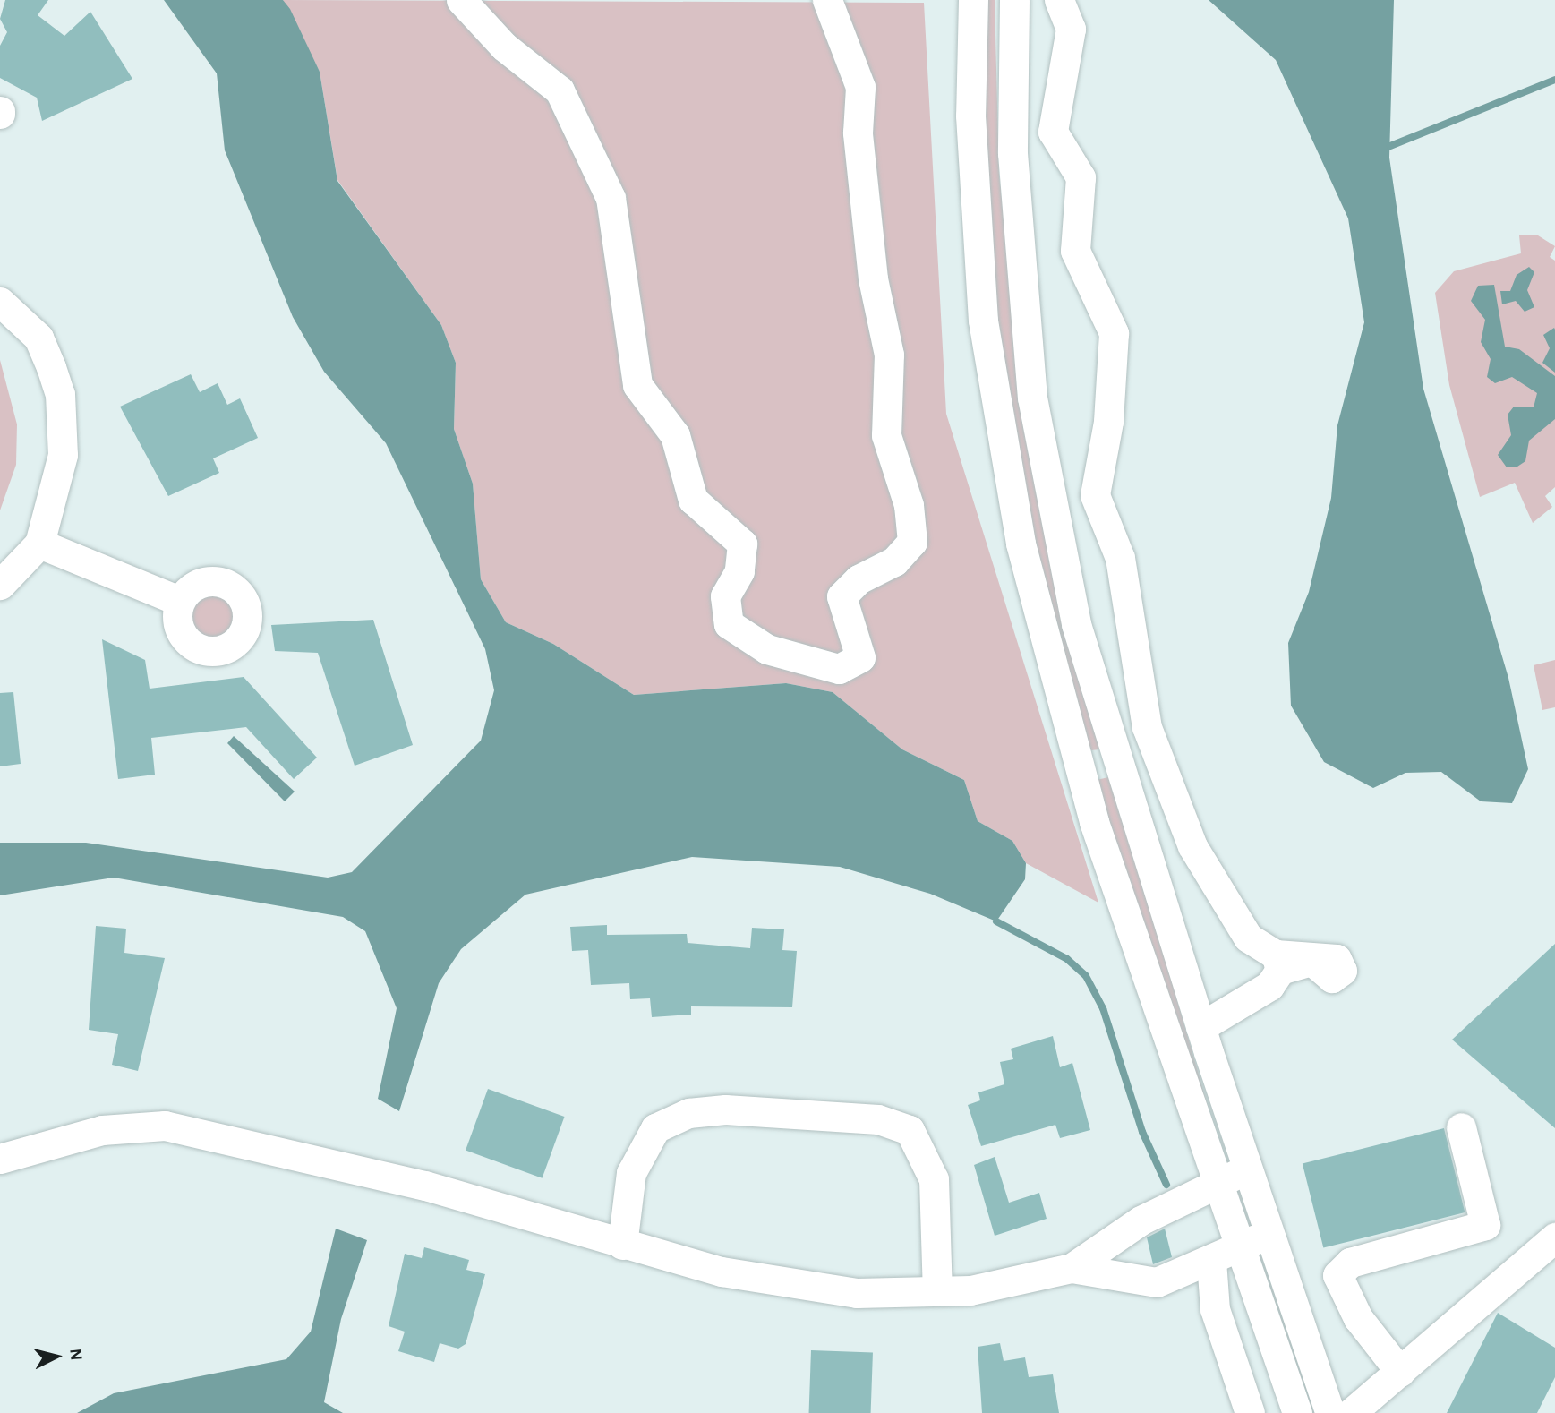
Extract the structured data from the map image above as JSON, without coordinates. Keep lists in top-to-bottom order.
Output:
{
  "north": "right"
}
